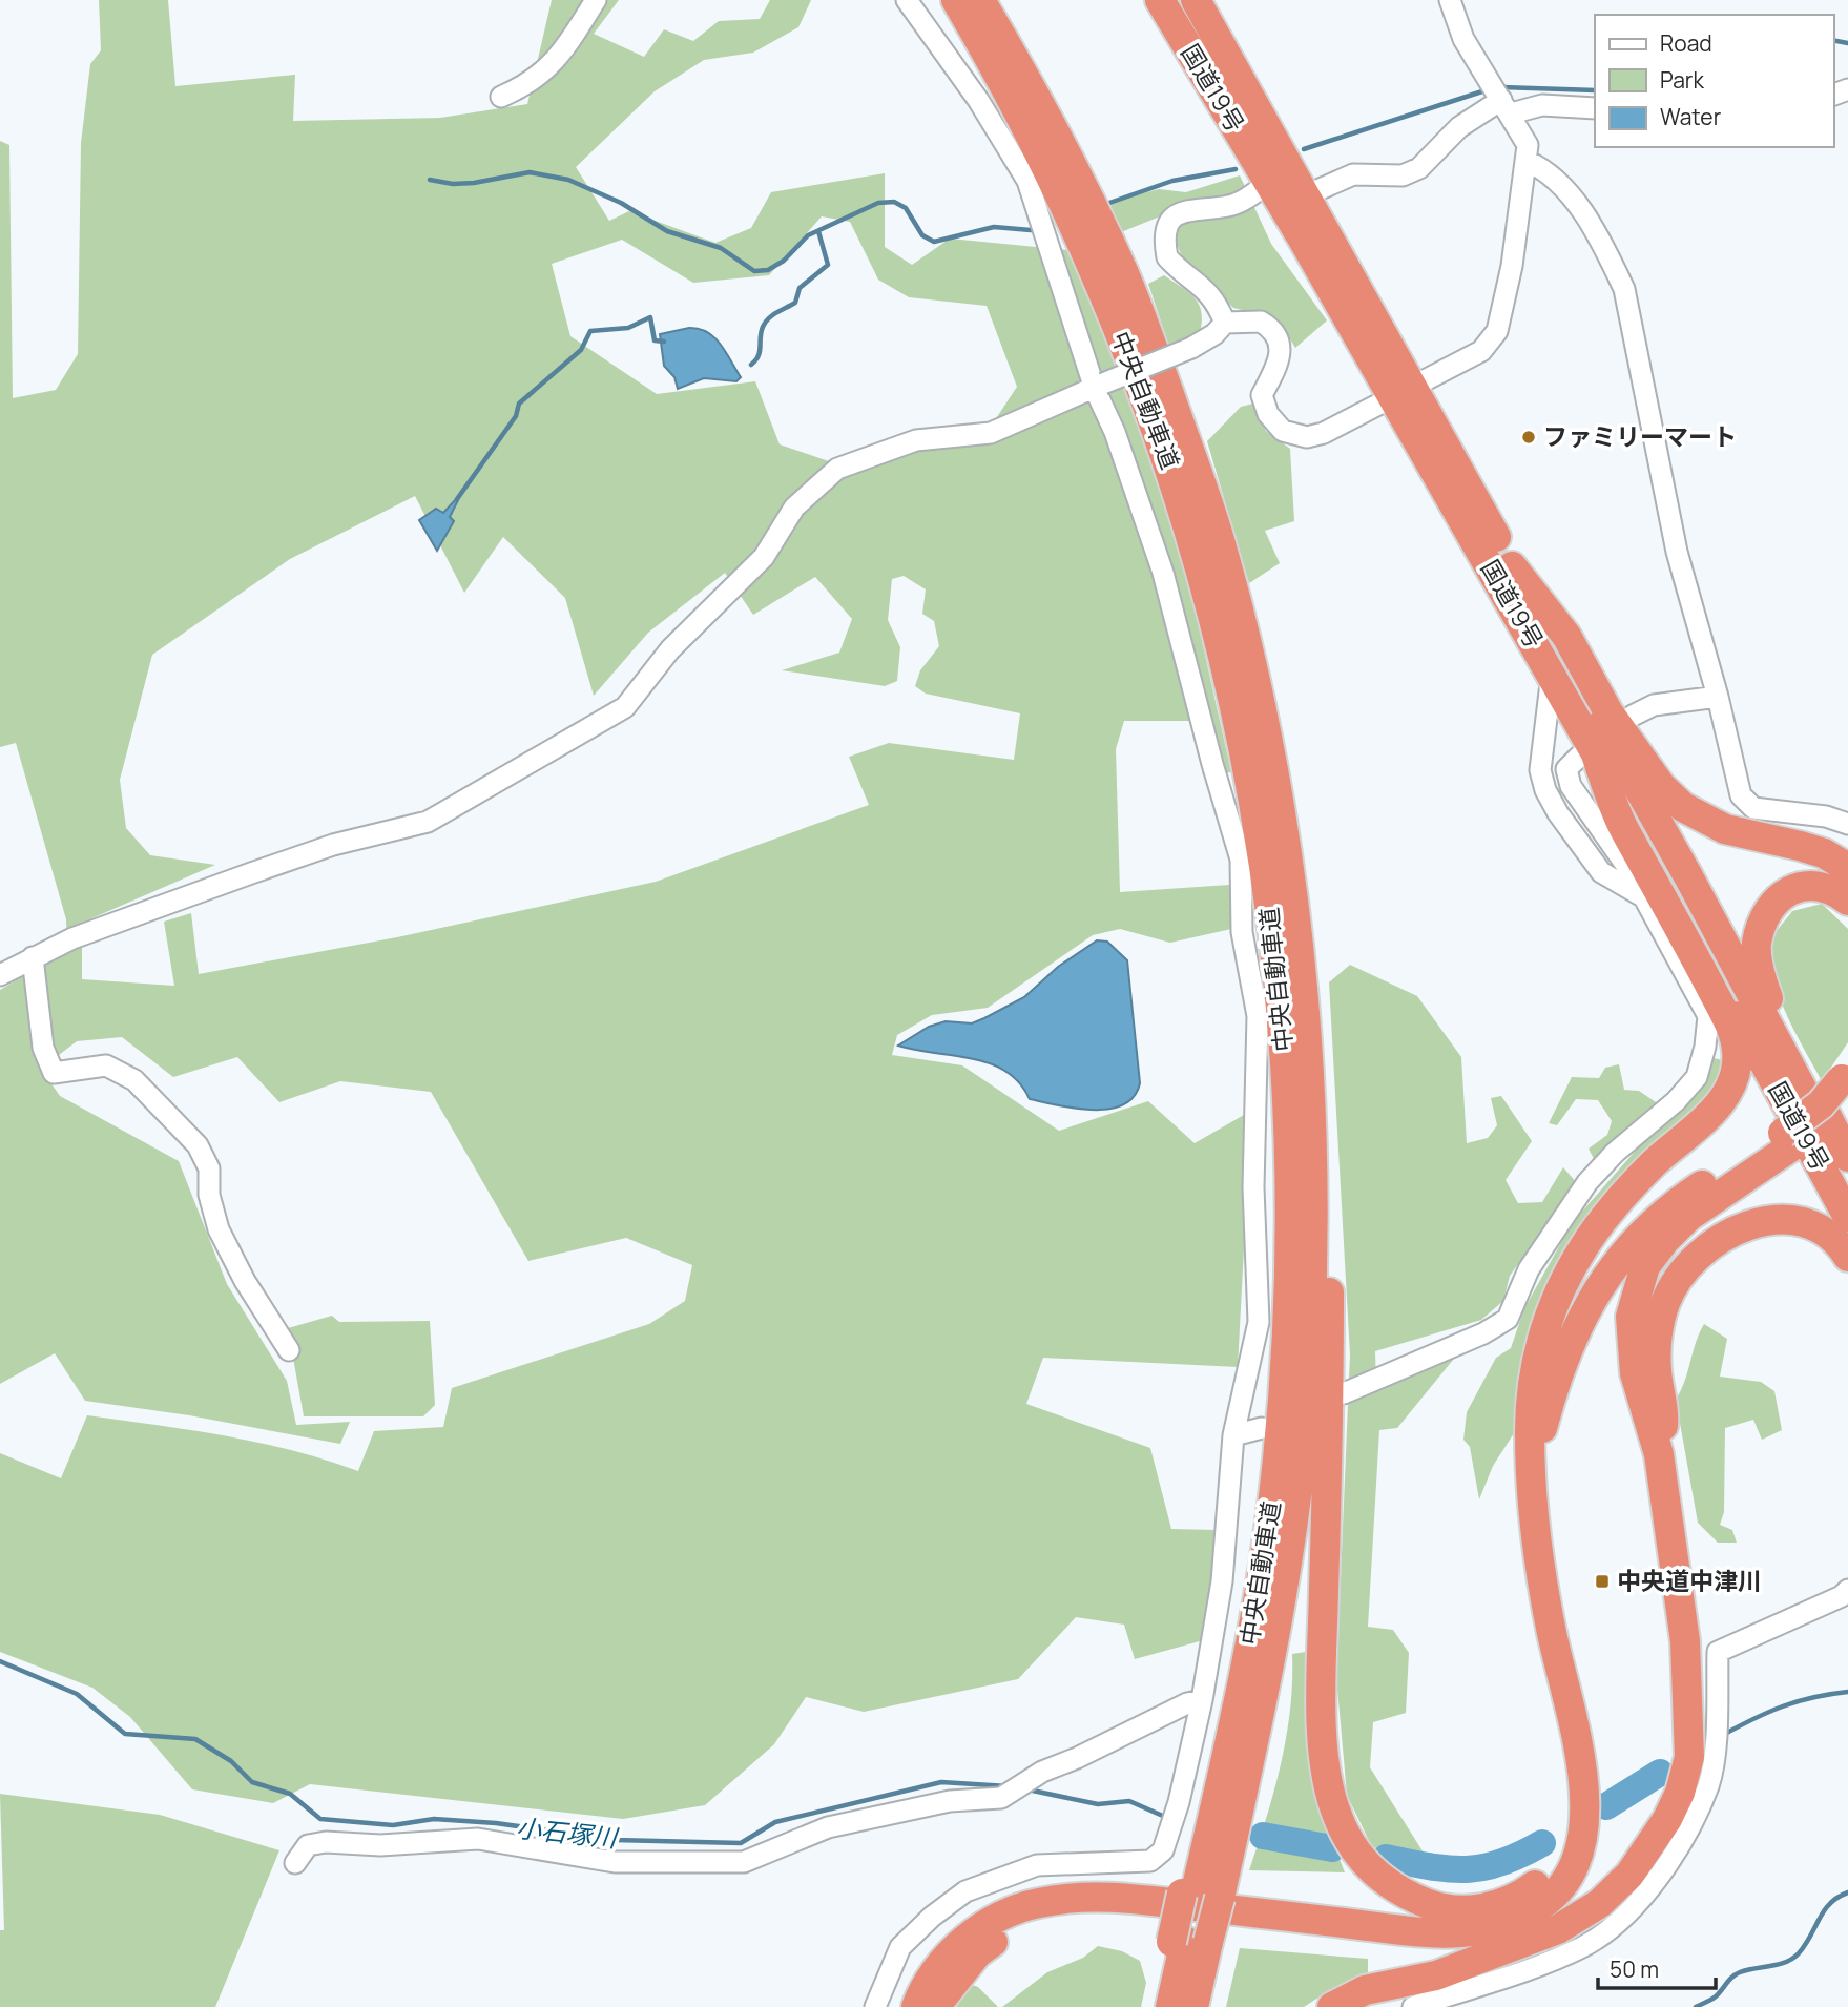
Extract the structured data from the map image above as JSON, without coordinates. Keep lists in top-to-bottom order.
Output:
{
  "streets": {
    "highway": ["国道19号", "中央自動車道"]
  },
  "water": ["小石塚川"],
  "places": {
    "other": ["ファミリーマート"],
    "transit": ["中央道中津川"]
  },
  "legend": ["Road", "Park", "Water"],
  "scale_bar": "50 m"
}
